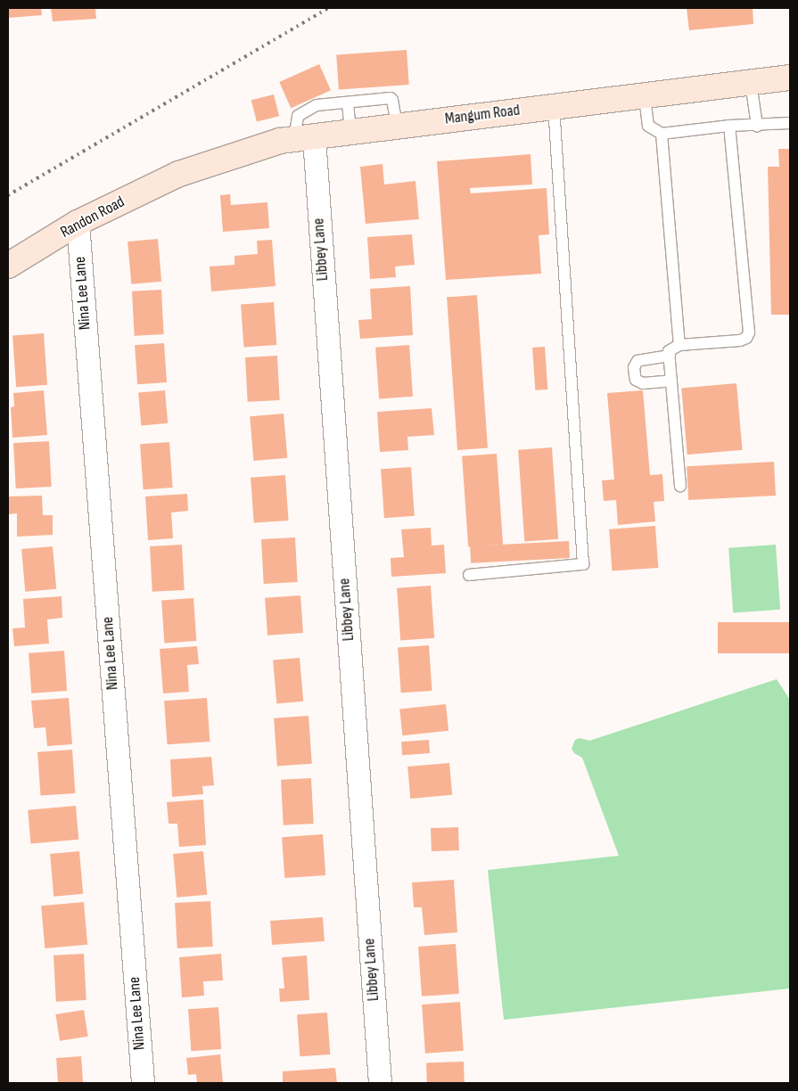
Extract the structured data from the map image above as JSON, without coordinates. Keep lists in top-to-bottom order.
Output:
{
  "streets": {
    "street": [
      "Mangum Road",
      "Randon Road",
      "Libbey Lane",
      "Nina Lee Lane"
    ]
  },
  "crossings": [
    ["Mangum Road", "Randon Road"],
    ["Mangum Road", "Libbey Lane"],
    ["Randon Road", "Nina Lee Lane"]
  ]
}
